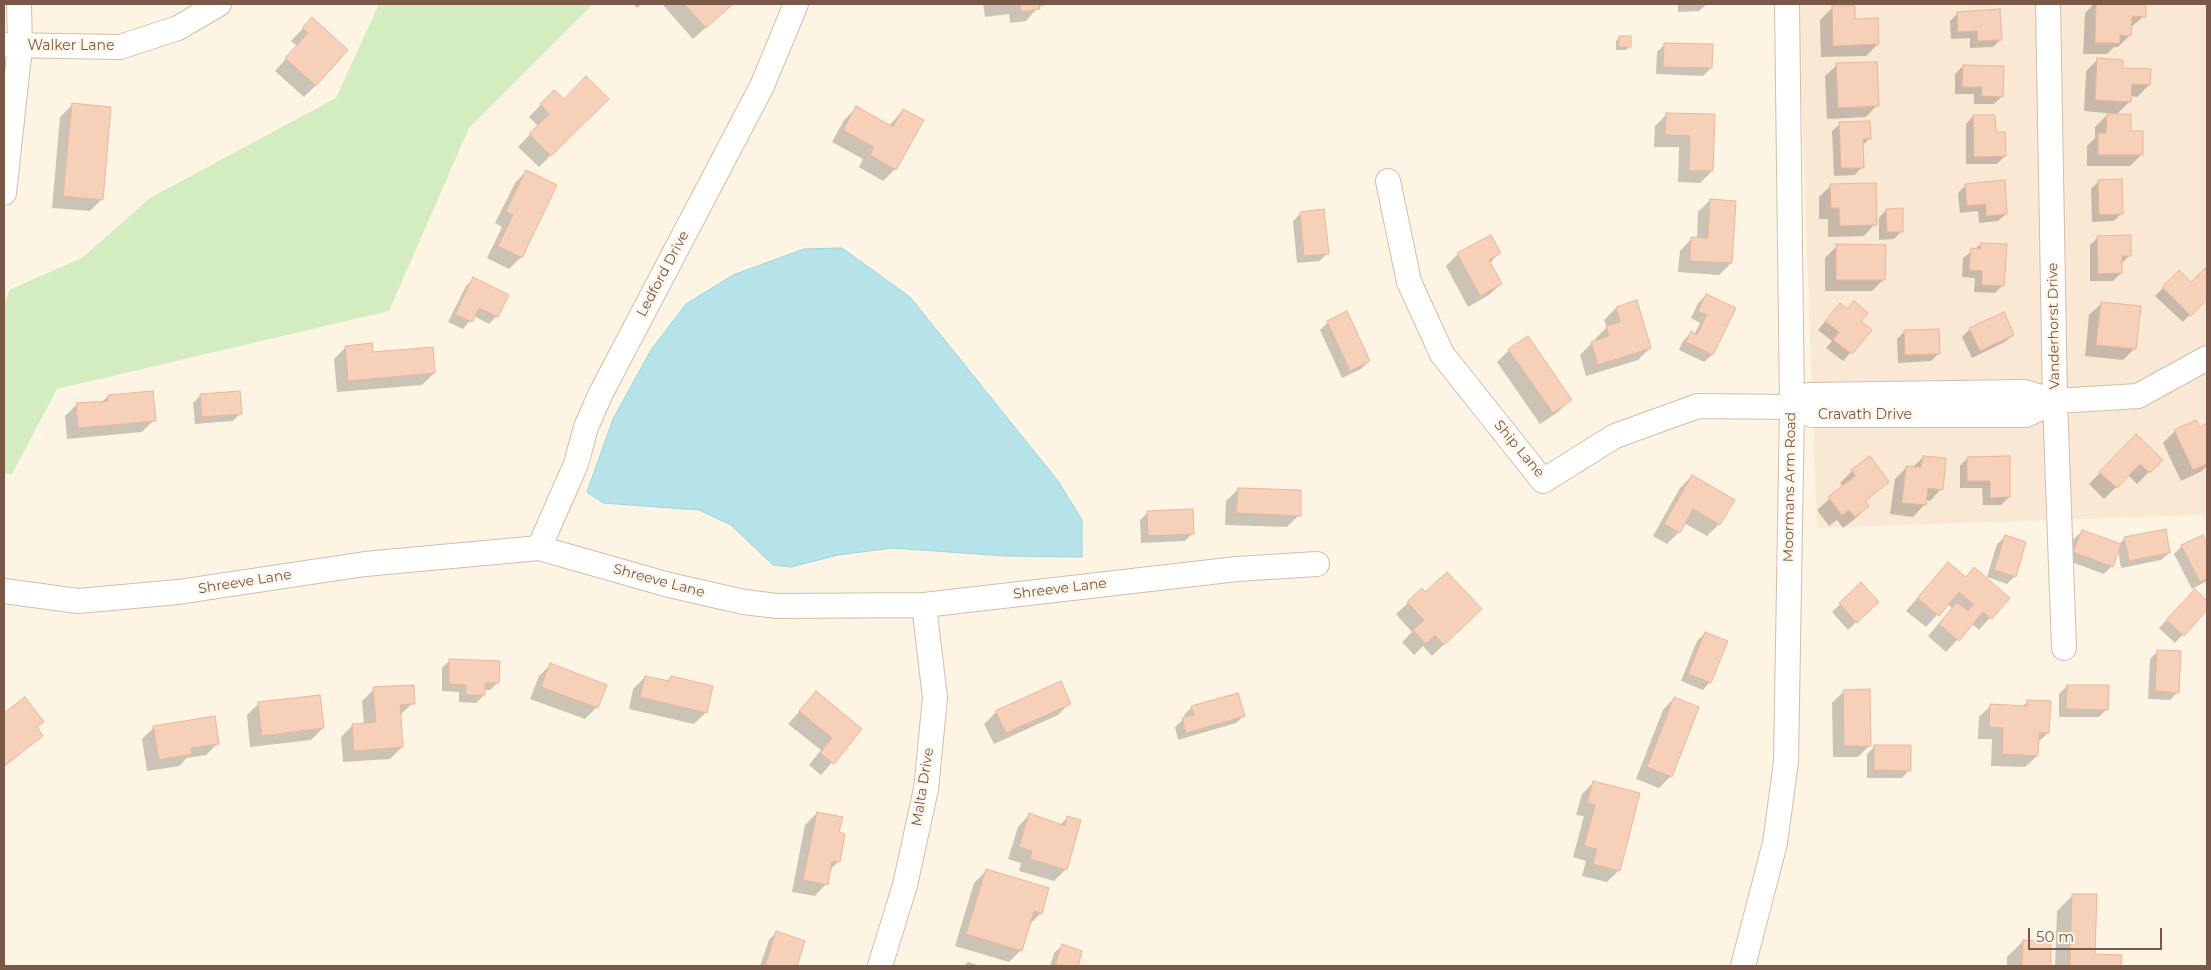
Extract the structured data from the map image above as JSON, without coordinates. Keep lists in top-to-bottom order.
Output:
{
  "streets": {
    "street": [
      "Walker Lane",
      "Ledford Drive",
      "Vanderhorst Drive",
      "Cravath Drive",
      "Ship Lane",
      "Moormans Arm Road",
      "Shreeve Lane",
      "Malta Drive"
    ]
  },
  "crossings": [
    ["Ledford Drive", "Shreeve Lane"],
    ["Vanderhorst Drive", "Cravath Drive"],
    ["Cravath Drive", "Ship Lane"],
    ["Cravath Drive", "Moormans Arm Road"],
    ["Ship Lane", "Moormans Arm Road"],
    ["Shreeve Lane", "Malta Drive"]
  ],
  "scale_bar": "50 m"
}
